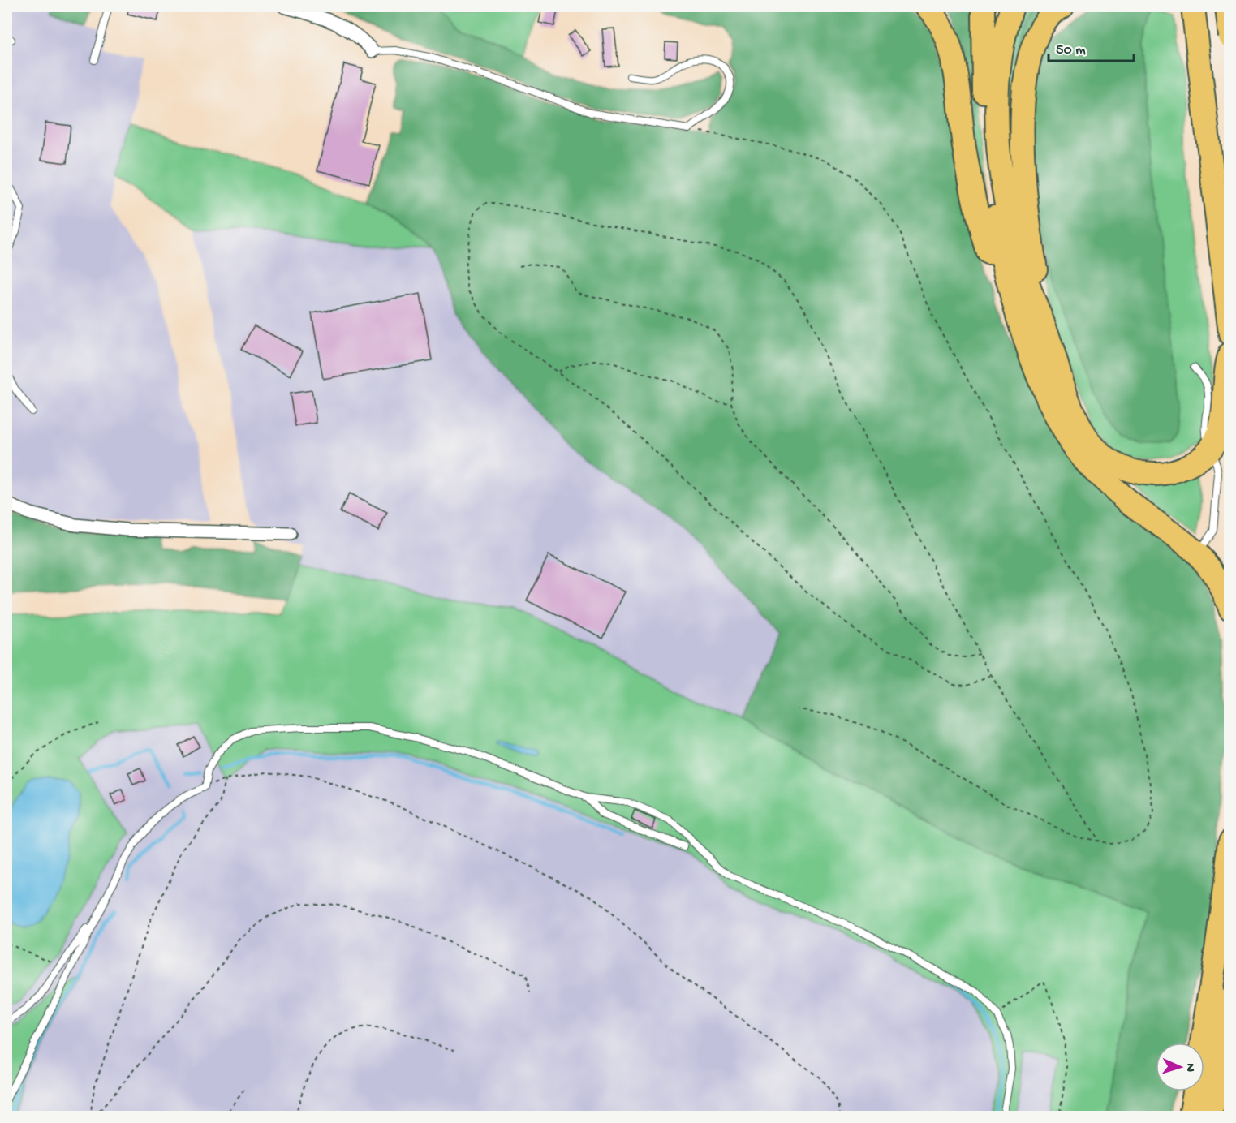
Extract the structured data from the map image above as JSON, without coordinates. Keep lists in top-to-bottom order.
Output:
{
  "scale_bar": "50 m",
  "north": "right"
}
